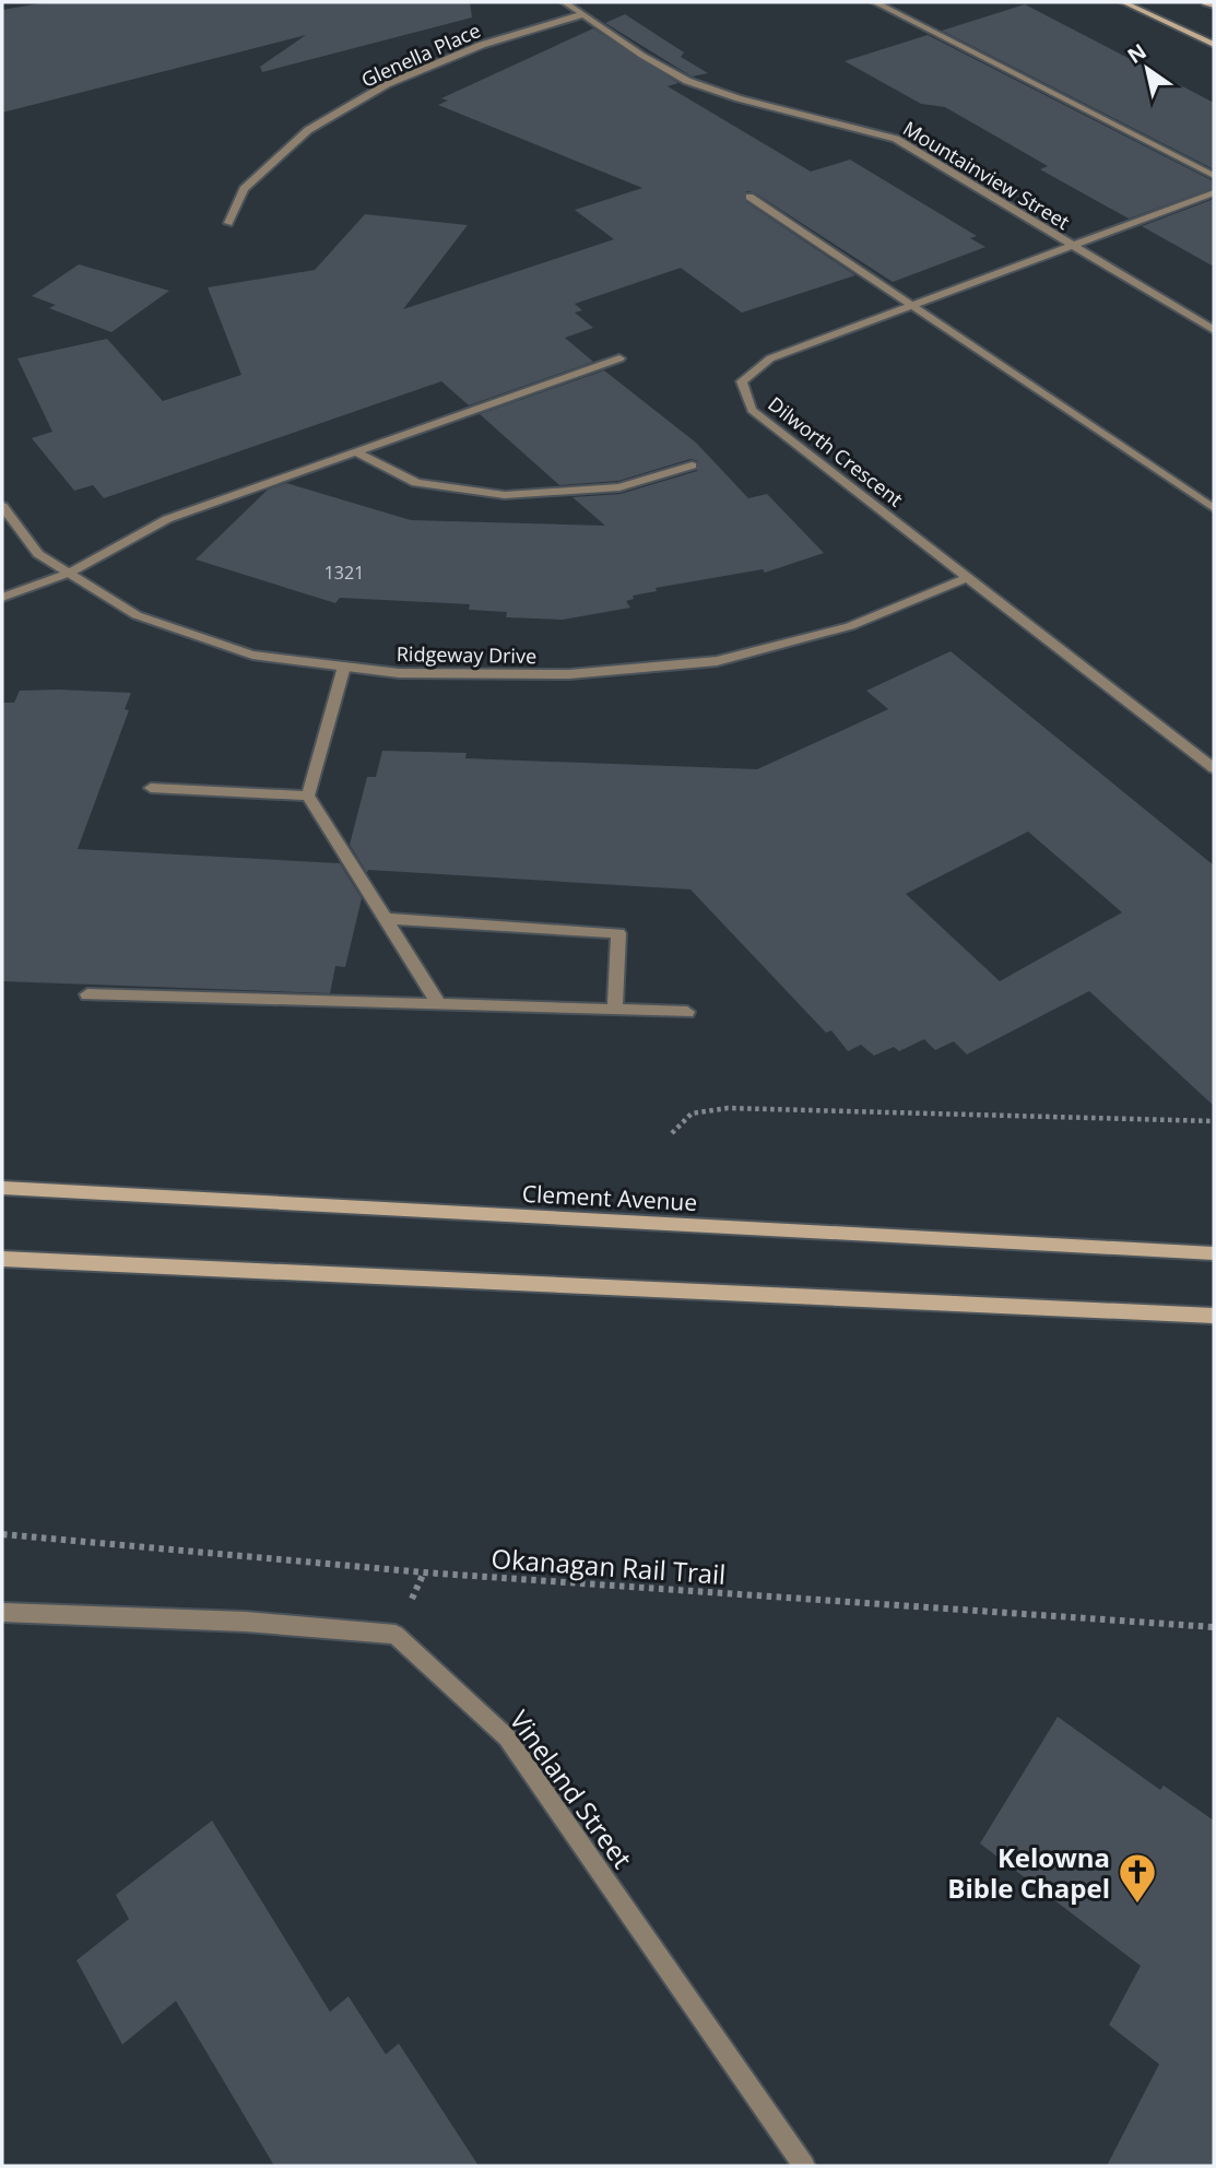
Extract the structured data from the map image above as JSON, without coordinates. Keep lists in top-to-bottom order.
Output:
{
  "streets": {
    "main road": ["Clement Avenue"],
    "street": [
      "Glenella Place",
      "Mountainview Street",
      "Dilworth Crescent",
      "Ridgeway Drive",
      "Vineland Street"
    ],
    "path": ["Okanagan Rail Trail"]
  },
  "crossings": [
    ["Glenella Place", "Mountainview Street"],
    ["Mountainview Street", "Dilworth Crescent"],
    ["Dilworth Crescent", "Ridgeway Drive"]
  ],
  "places": {
    "church": ["Kelowna Bible Chapel"]
  },
  "house_numbers": ["1321"],
  "north": "top left"
}
